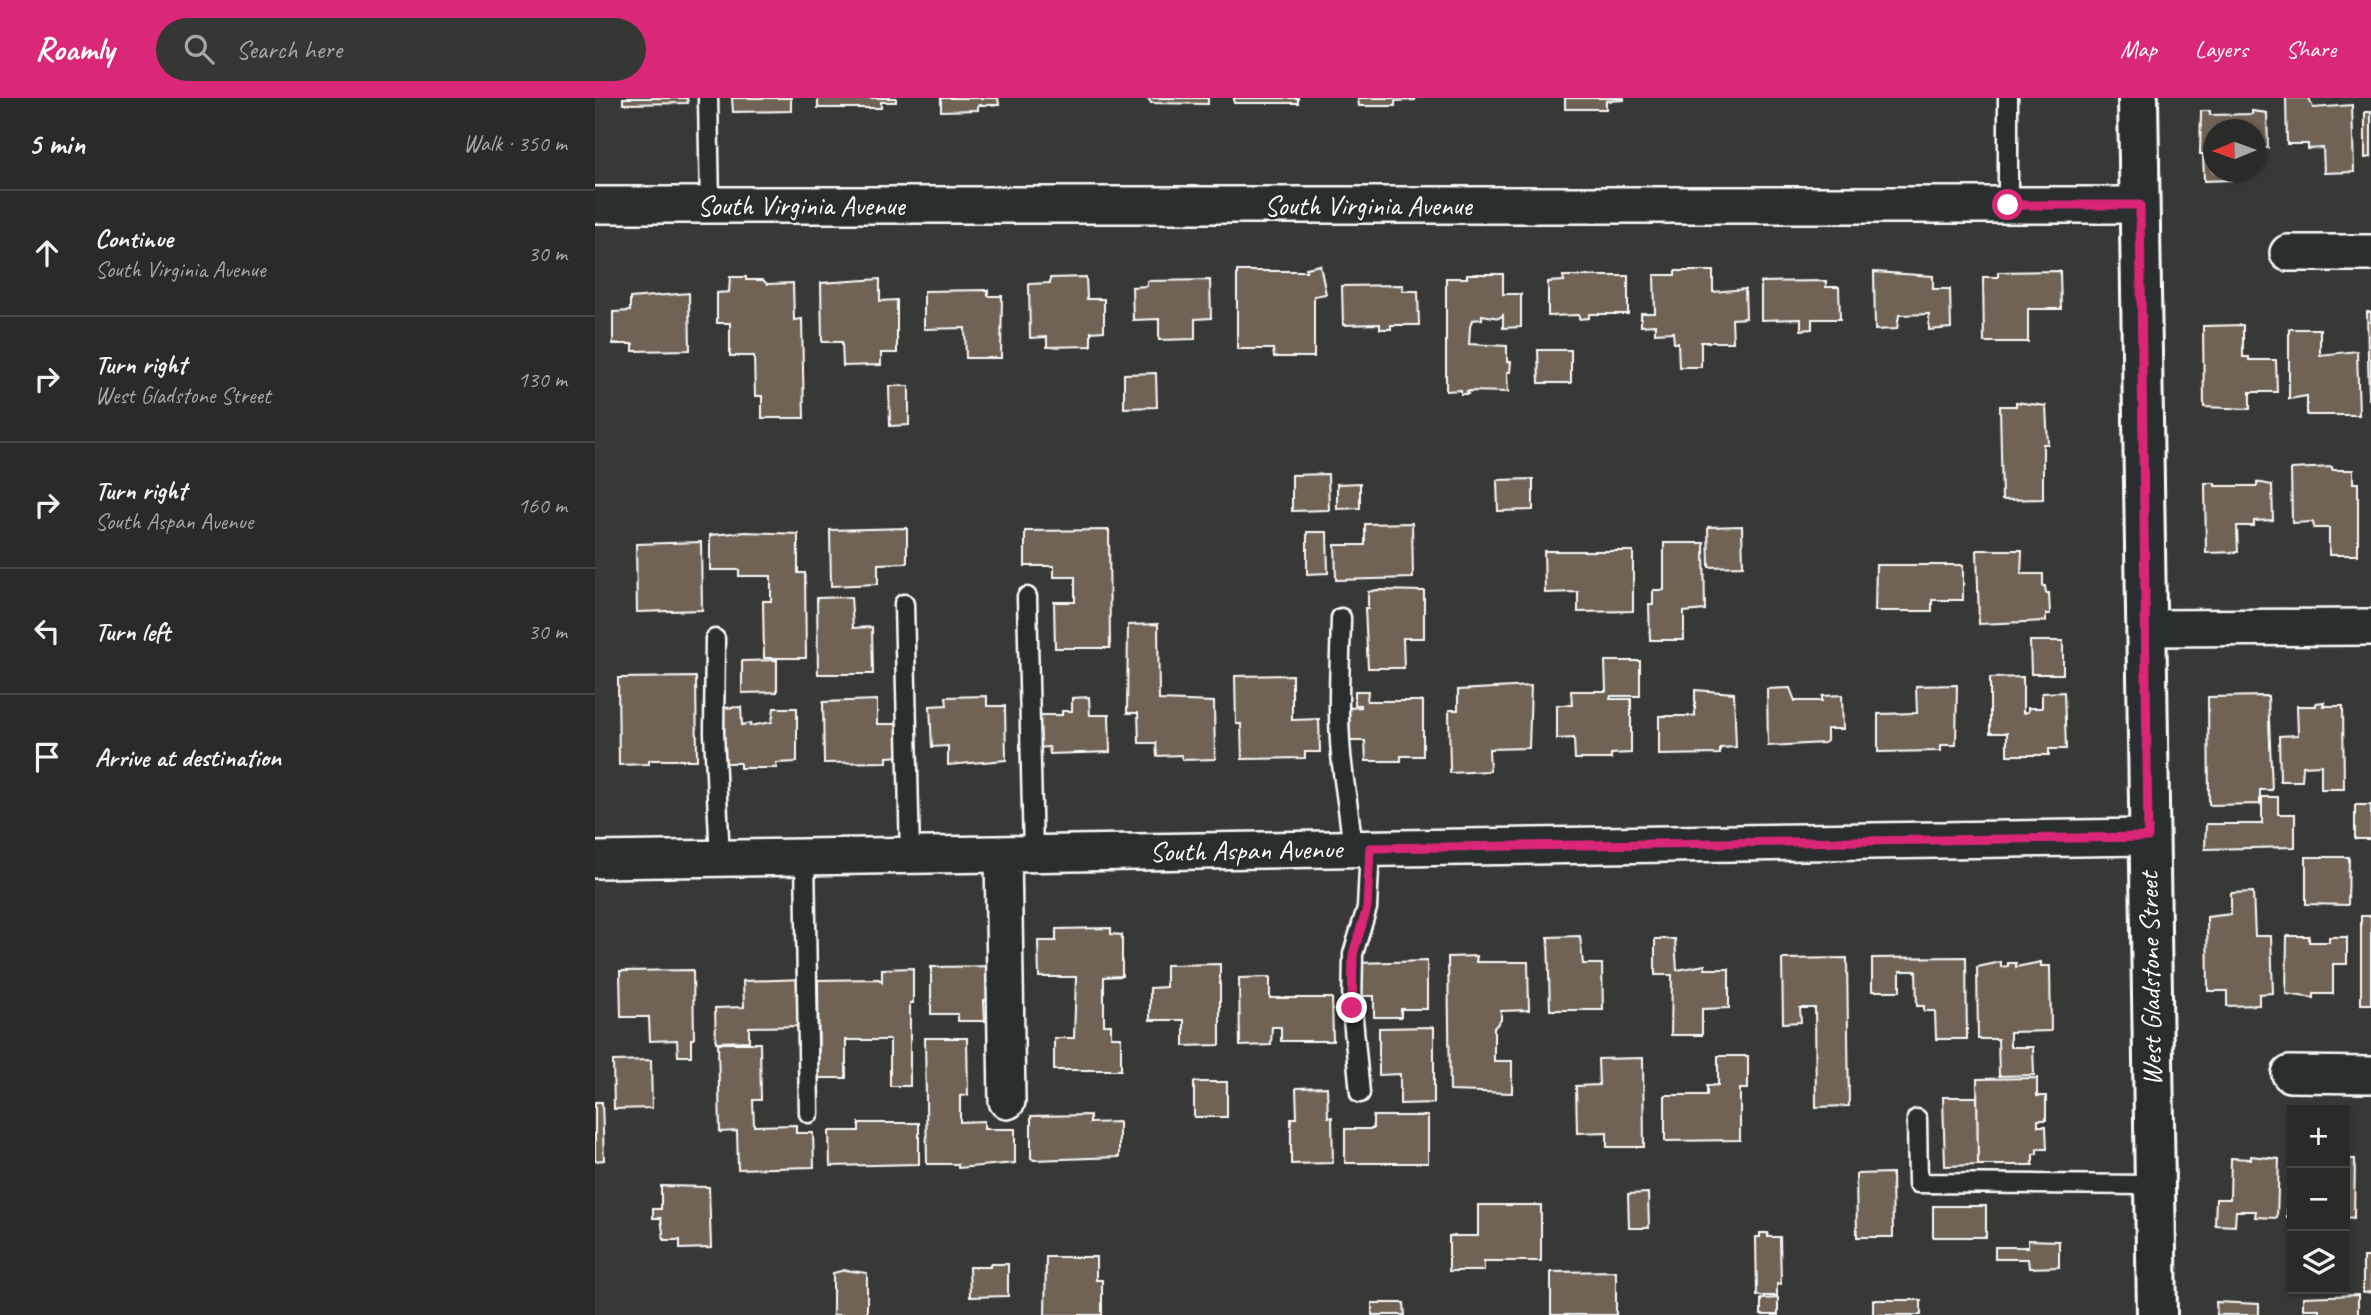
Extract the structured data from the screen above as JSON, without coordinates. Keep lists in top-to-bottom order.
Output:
{
  "streets": {
    "street": ["South Virginia Avenue", "South Aspan Avenue", "West Gladstone Street"]
  },
  "crossings": [
    ["South Virginia Avenue", "West Gladstone Street"],
    ["South Aspan Avenue", "West Gladstone Street"]
  ],
  "north": "left",
  "page": {
    "header": "Roamly",
    "search": "Search here",
    "nav": ["Map", "Layers", "Share"],
    "heading": ["5 min", "Walk · 350 m"],
    "list": [
      ["Continue", "South Virginia Avenue", "30 m"],
      ["Turn right", "West Gladstone Street", "130 m"],
      ["Turn right", "South Aspan Avenue", "160 m"],
      ["Turn left", "30 m"],
      "Arrive at destination"
    ],
    "map_buttons": ["+", "−"]
  }
}
